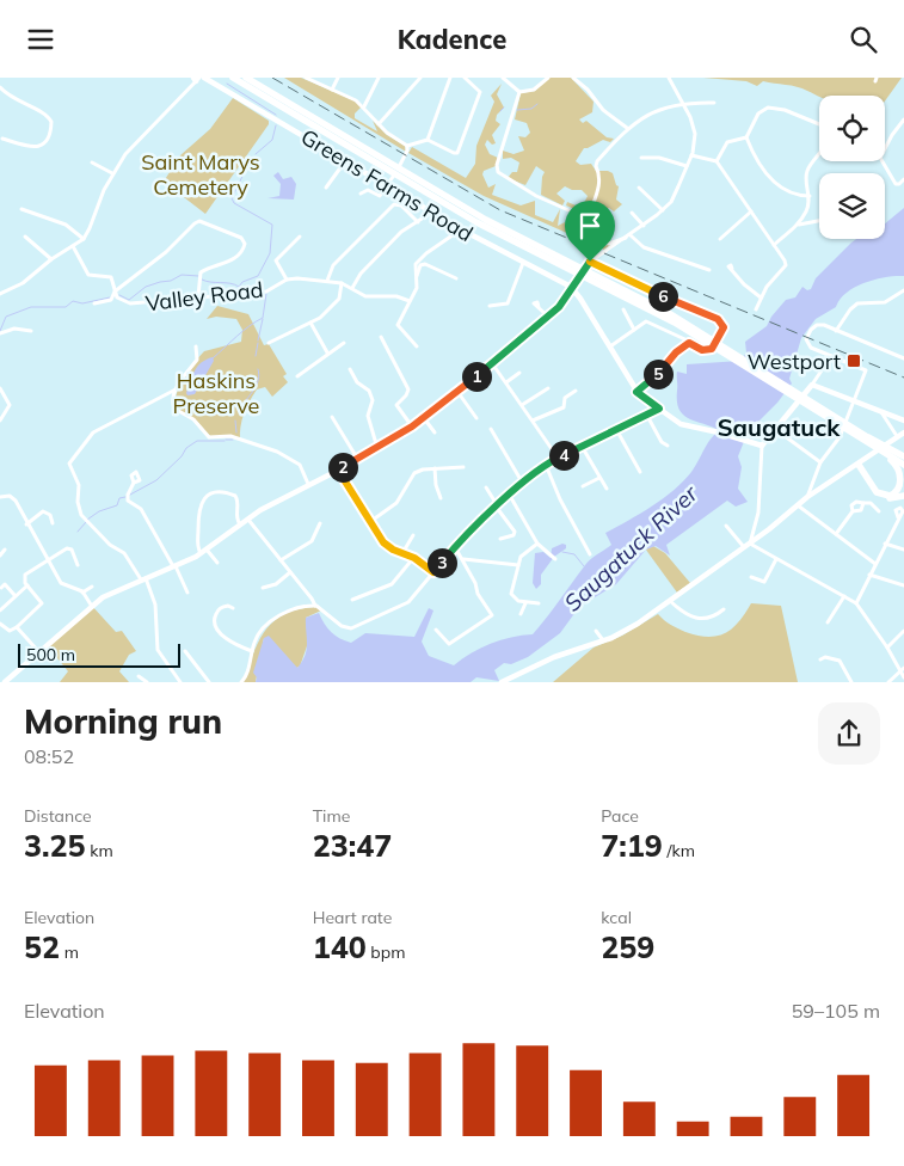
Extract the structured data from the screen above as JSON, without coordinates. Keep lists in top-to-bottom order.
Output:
{
  "streets": {
    "main road": ["Greens Farms Road"],
    "street": ["Valley Road"]
  },
  "districts": ["Saugatuck"],
  "water": ["Saugatuck River"],
  "parks": ["Saint Marys Cemetery", "Haskins Preserve"],
  "places": {
    "transit": ["Westport"]
  },
  "scale_bar": "500 m",
  "page": {
    "header": "Kadence",
    "pins": [
      "6",
      "5",
      "1",
      "4",
      "2",
      "3"
    ],
    "scale": "500 m",
    "heading": ["Morning run", "08:52"],
    "stats": [
      ["Distance", "3.25 km"],
      ["Time", "23:47"],
      ["Pace", "7:19 /km"],
      ["Elevation", "52 m"],
      ["Heart rate", "140 bpm"],
      ["kcal", "259"]
    ],
    "chart": ["Elevation", "59–105 m"]
  }
}
